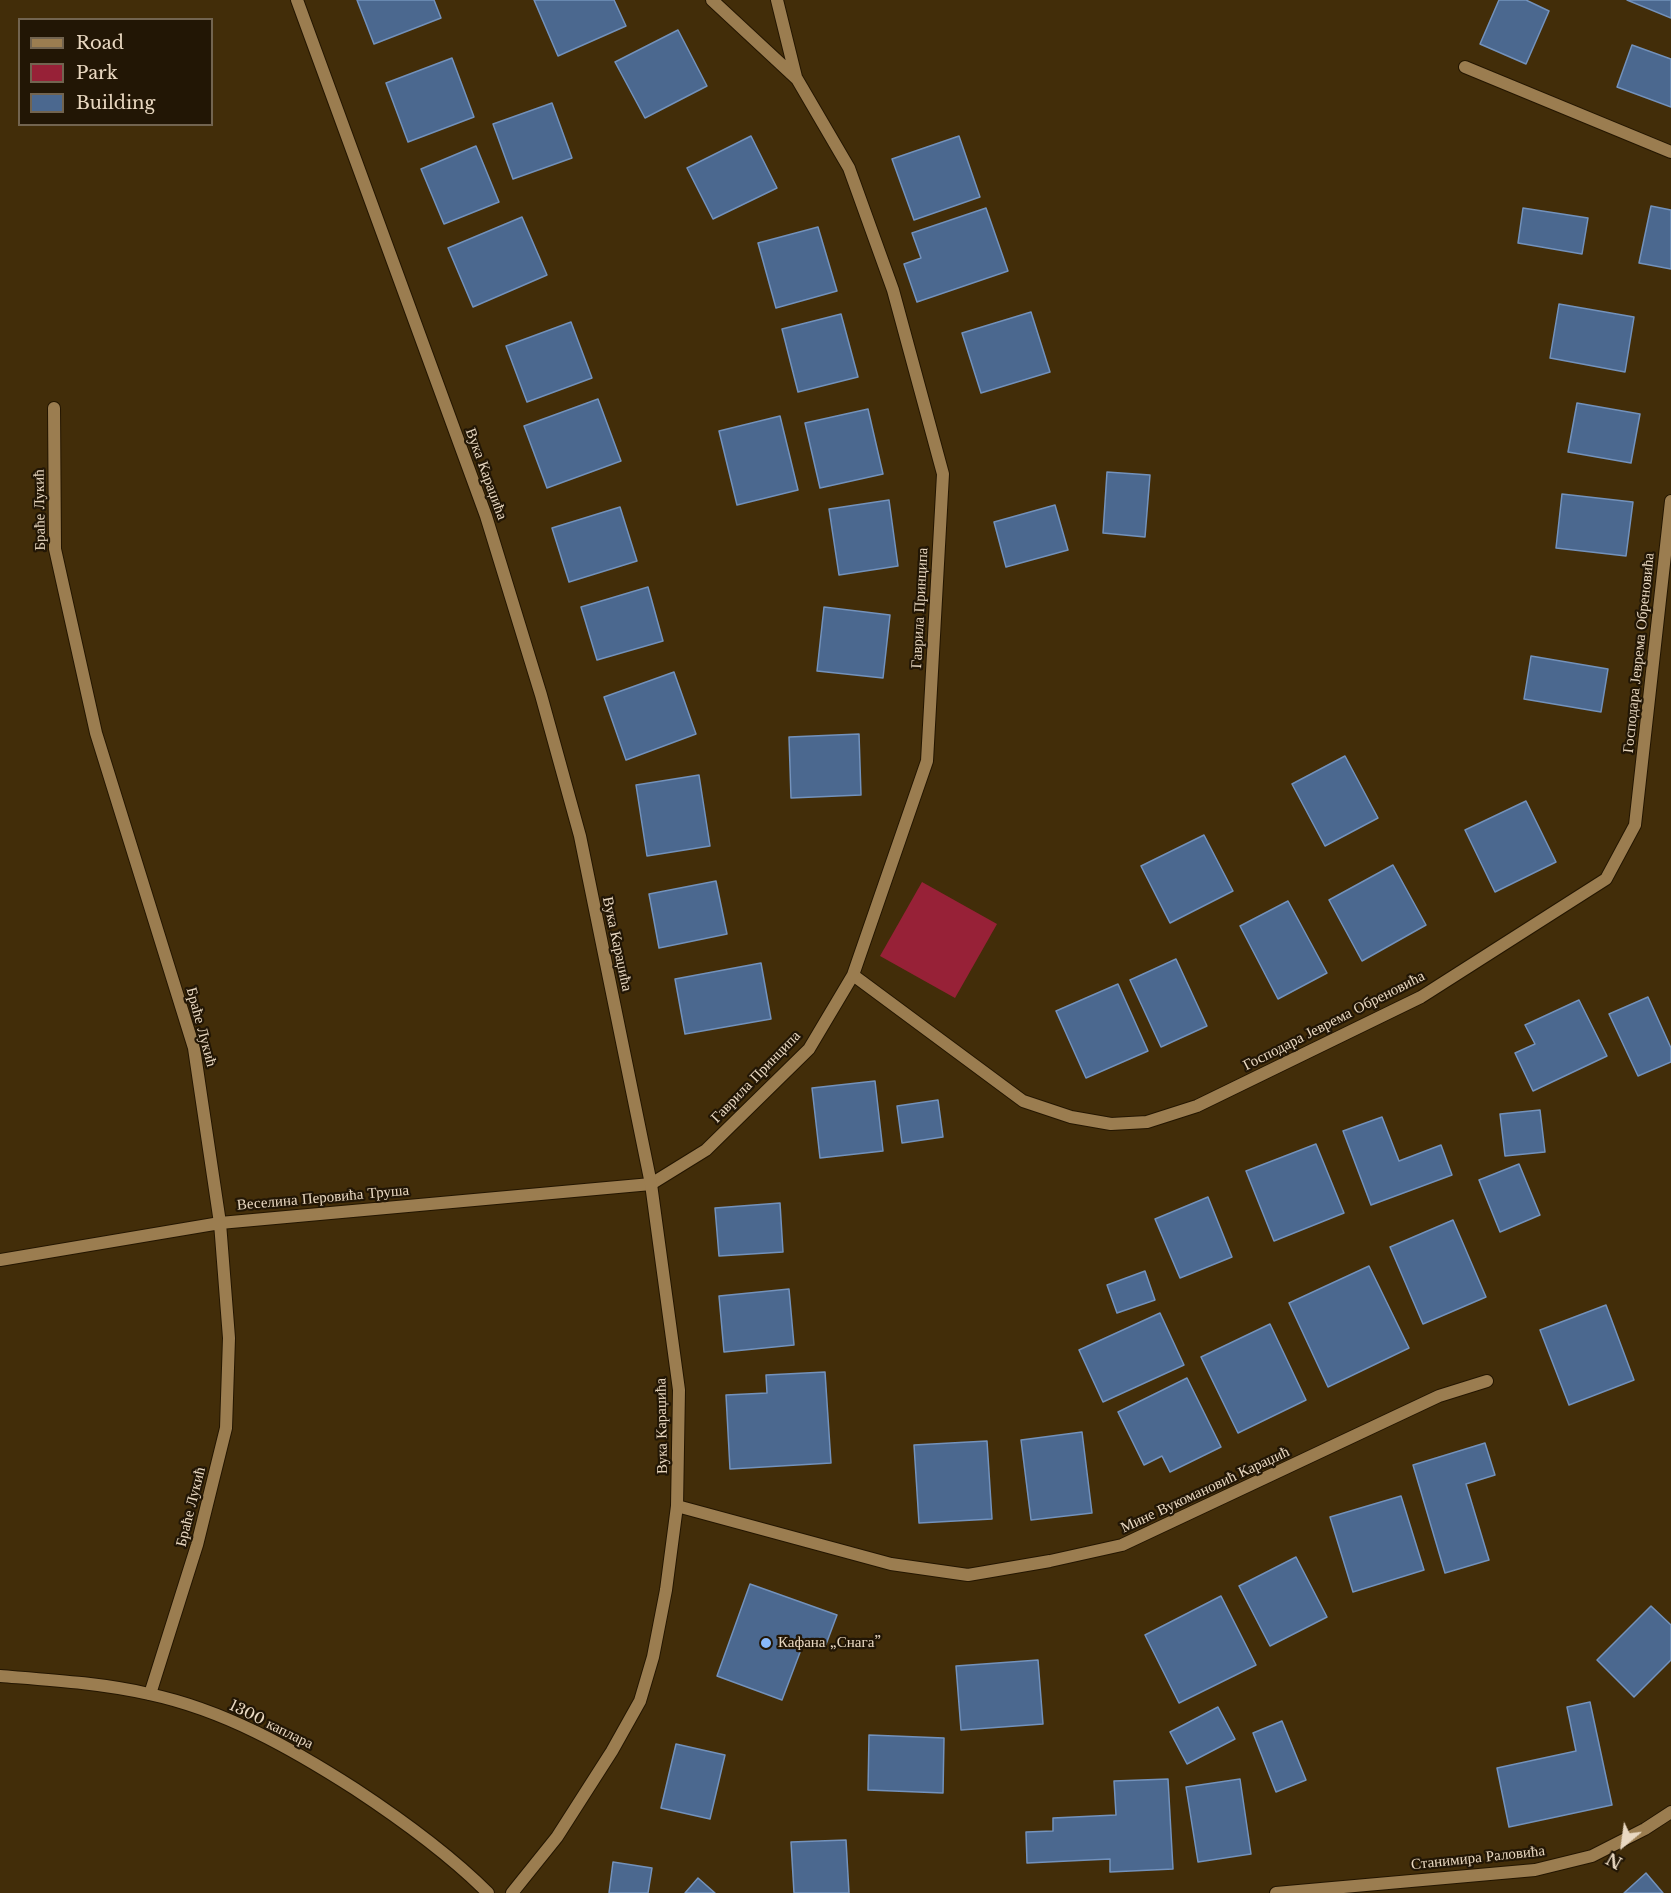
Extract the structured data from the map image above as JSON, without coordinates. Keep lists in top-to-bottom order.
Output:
{
  "streets": {
    "street": [
      "Вука Караџића",
      "Браће Лукић",
      "Гаврила Принципа",
      "Господара Јеврема Обреновића",
      "Веселина Перовића Труша",
      "Мине Вукомановић Караџић",
      "1300 каплара",
      "Станимира Раловића"
    ]
  },
  "crossings": [
    ["Вука Караџића", "Гаврила Принципа"],
    ["Вука Караџића", "Веселина Перовића Труша"],
    ["Вука Караџића", "Мине Вукомановић Караџић"],
    ["Браће Лукић", "Веселина Перовића Труша"],
    ["Браће Лукић", "1300 каплара"],
    ["Гаврила Принципа", "Господара Јеврема Обреновића"],
    ["Гаврила Принципа", "Веселина Перовића Труша"]
  ],
  "places": ["Кафана „Снага”"],
  "legend": ["Road", "Park", "Building"],
  "north": "bottom left"
}
